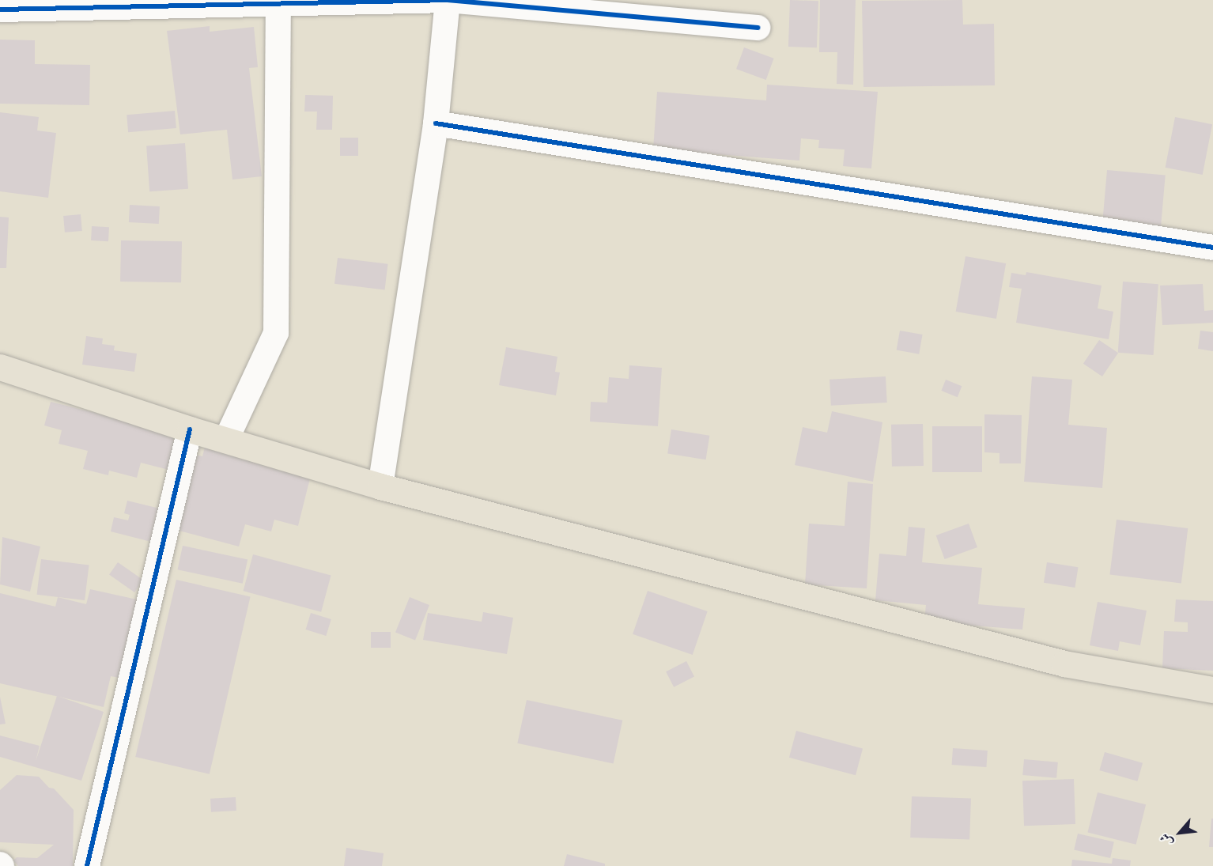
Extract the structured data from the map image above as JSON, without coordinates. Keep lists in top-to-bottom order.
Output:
{
  "north": "bottom left"
}
